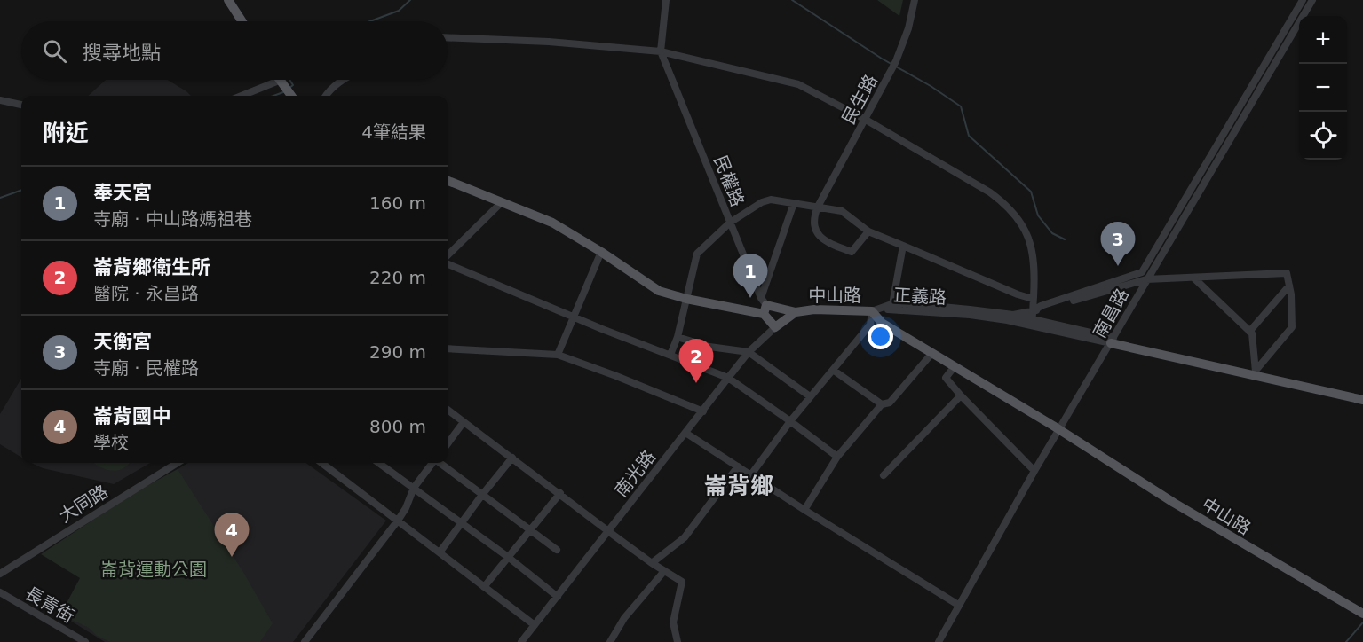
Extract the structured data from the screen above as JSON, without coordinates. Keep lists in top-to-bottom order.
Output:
{
  "streets": {
    "main road": ["中山路", "正義路"],
    "street": [
      "民生路",
      "民權路",
      "南昌路",
      "南光路",
      "大同路",
      "長青街"
    ]
  },
  "crossings": [
    ["民生路", "民權路"],
    ["中山路", "正義路"],
    ["中山路", "南昌路"],
    ["正義路", "南昌路"]
  ],
  "districts": ["崙背鄉"],
  "parks": ["崙背運動公園"],
  "page": {
    "map_buttons": ["+", "−"],
    "search": "搜尋地點",
    "heading": ["附近", "4筆結果"],
    "list": [
      {
        "mark": "1",
        "name": "奉天宮",
        "note": "寺廟 · 中山路媽祖巷",
        "value": "160 m"
      },
      {
        "mark": "2",
        "name": "崙背鄉衛生所",
        "note": "醫院 · 永昌路",
        "value": "220 m"
      },
      {
        "mark": "3",
        "name": "天衡宮",
        "note": "寺廟 · 民權路",
        "value": "290 m"
      },
      {
        "mark": "4",
        "name": "崙背國中",
        "note": "學校",
        "value": "800 m"
      }
    ],
    "pins": [
      "3",
      "1",
      "2",
      "4"
    ]
  }
}
